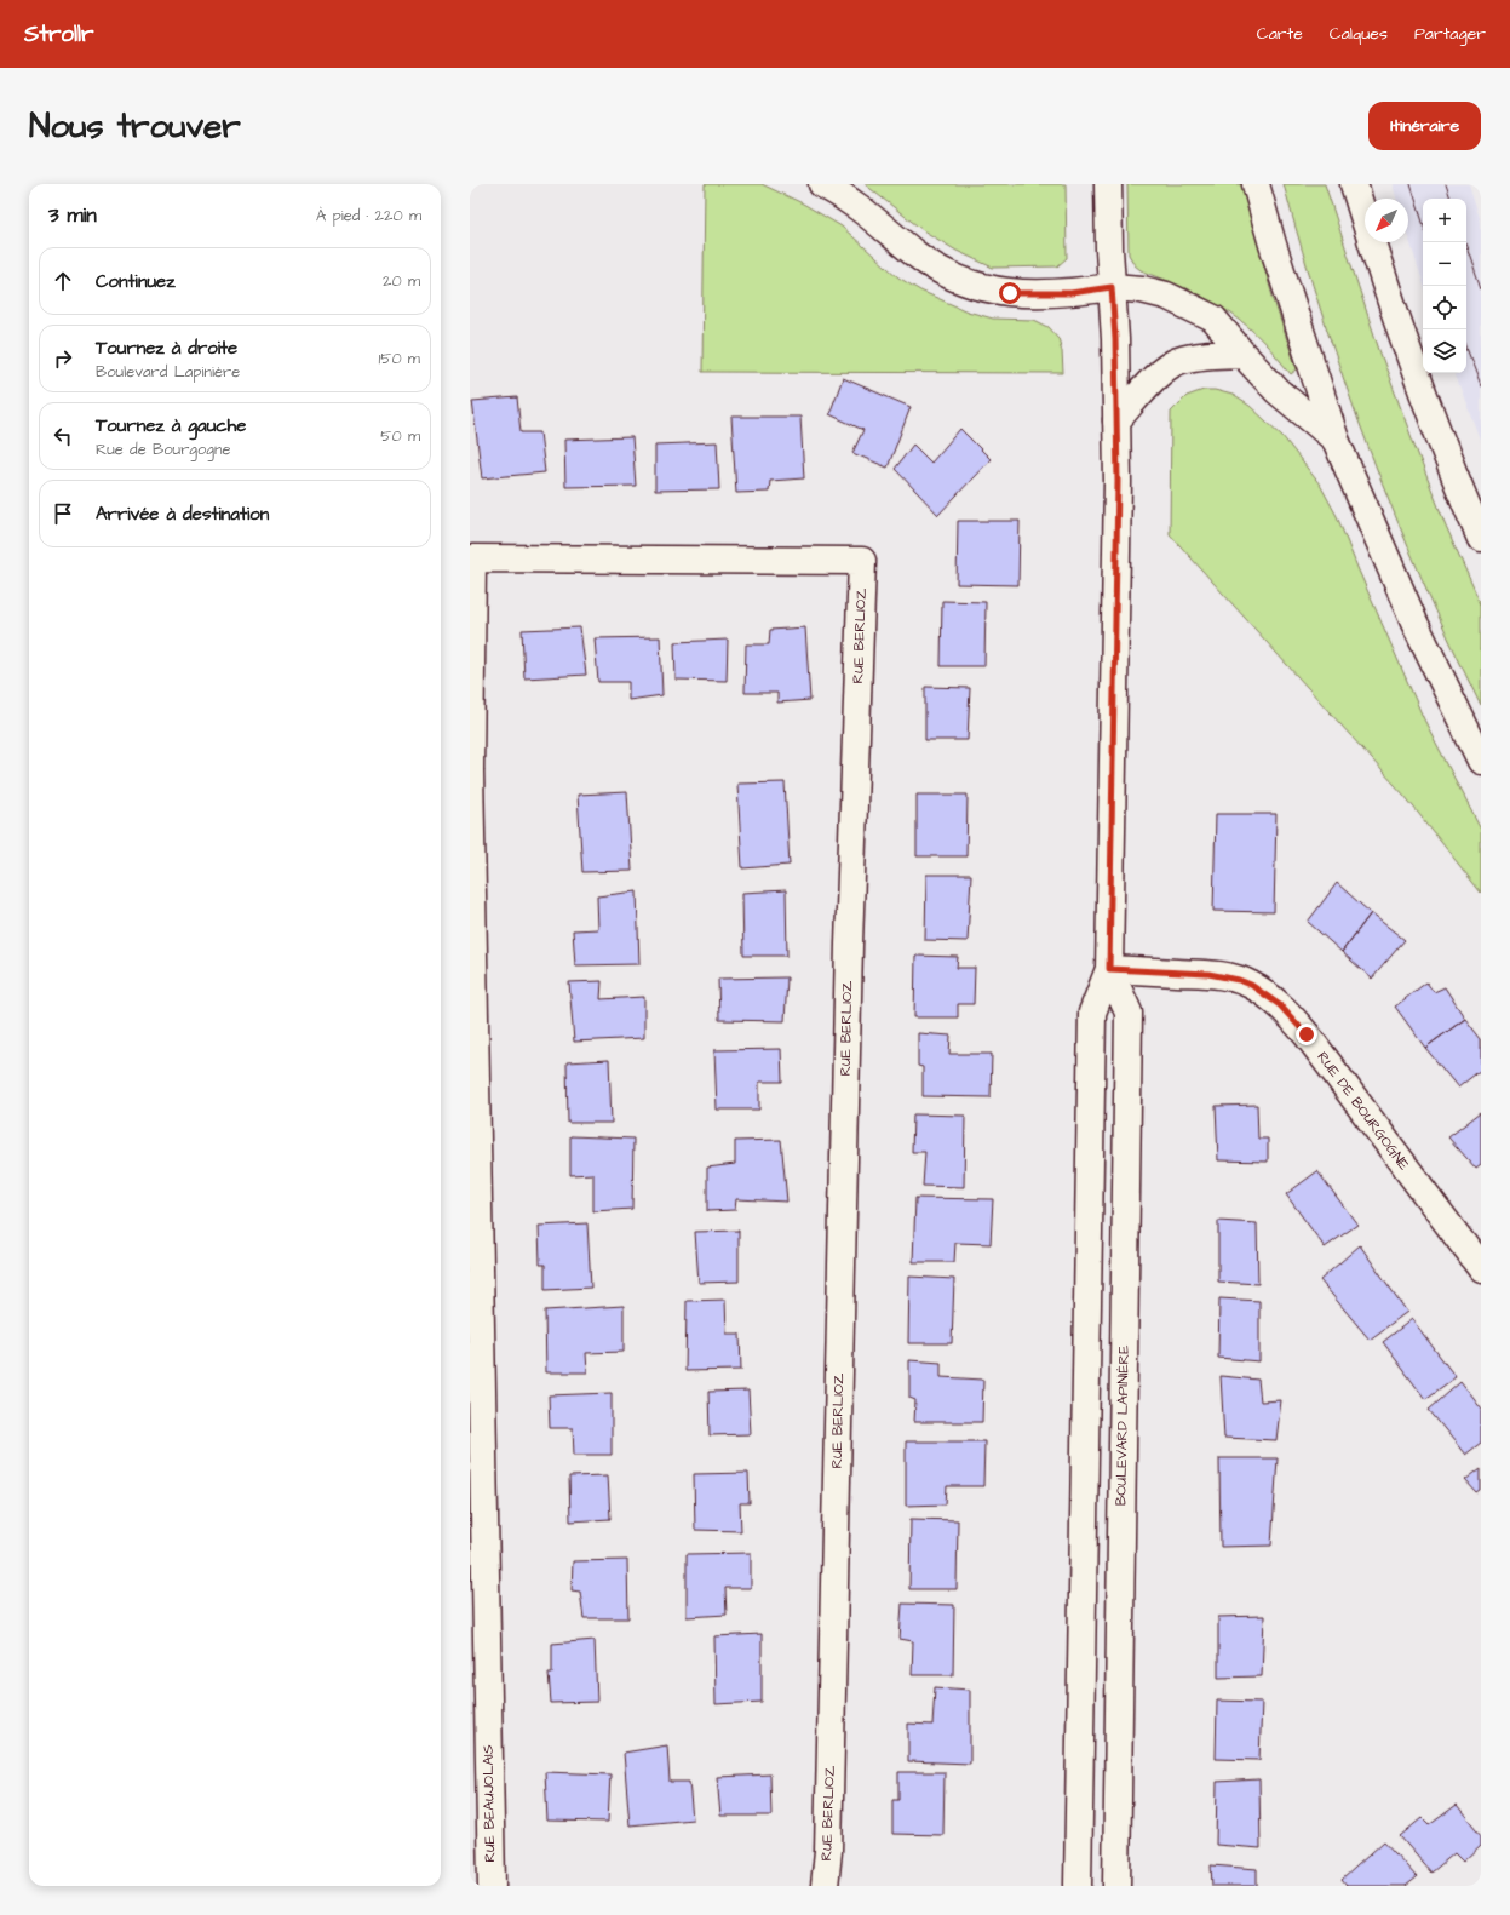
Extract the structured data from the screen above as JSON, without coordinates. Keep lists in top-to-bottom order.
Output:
{
  "streets": {
    "main road": [
      "RUE BERLIOZ",
      "RUE DE BOURGOGNE",
      "BOULEVARD LAPINIÈRE",
      "RUE BEAUJOLAIS"
    ]
  },
  "crossings": [
    ["RUE BERLIOZ", "RUE BEAUJOLAIS"],
    ["RUE DE BOURGOGNE", "BOULEVARD LAPINIÈRE"]
  ],
  "north": "bottom left",
  "page": {
    "header": "Strollr",
    "nav": ["Carte", "Calques", "Partager"],
    "buttons": "Itinéraire",
    "title": "Nous trouver",
    "heading": ["3 min", "À pied · 220 m"],
    "map_buttons": ["+", "−"],
    "list": [
      ["Continuez", "20 m"],
      ["Tournez à droite", "Boulevard Lapinière", "150 m"],
      ["Tournez à gauche", "Rue de Bourgogne", "50 m"],
      "Arrivée à destination"
    ]
  }
}
